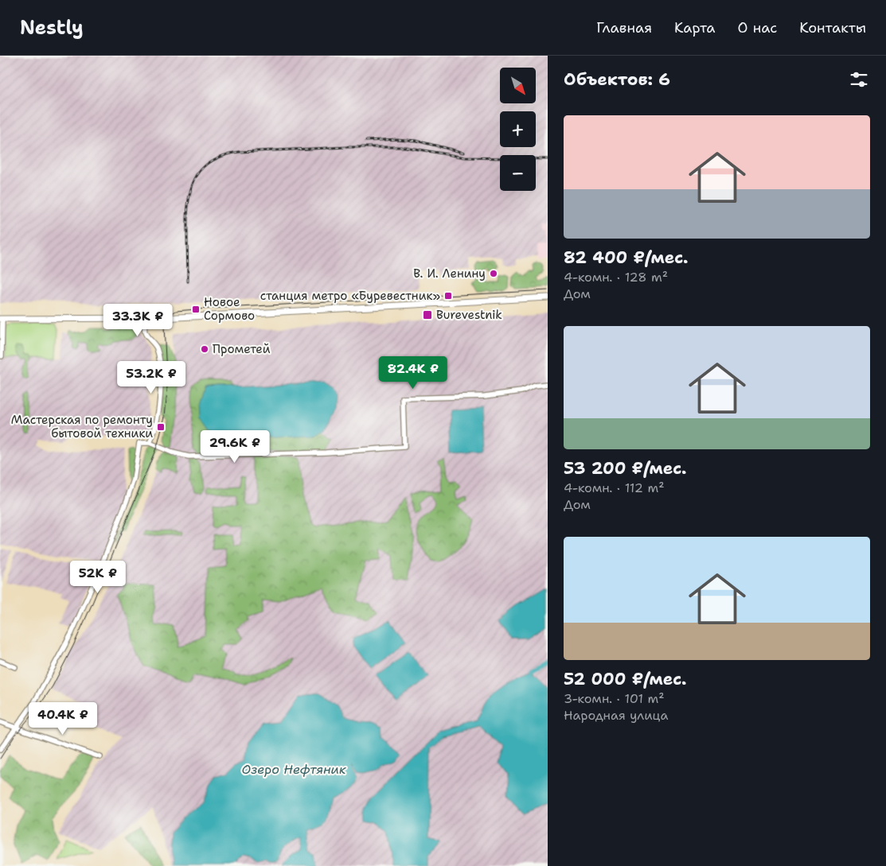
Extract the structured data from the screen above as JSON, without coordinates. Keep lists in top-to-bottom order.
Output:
{
  "water": ["Озеро Нефтяник"],
  "places": {
    "other": ["В. И. Ленину", "Прометей"],
    "transit": [
      "станция метро «Буревестник»",
      "Новое Сормово",
      "Burevestnik",
      "Мастерская по ремонту бытовой техники"
    ]
  },
  "north": "bottom right",
  "page": {
    "header": "Nestly",
    "nav": [
      "Главная",
      "Карта",
      "О нас",
      "Контакты"
    ],
    "heading": "Объектов: 6",
    "map_buttons": ["+", "−"],
    "list": [
      {
        "name": "82 400 ₽/мес.",
        "note": "4-комн. · 128 m² · Дом"
      },
      {
        "name": "53 200 ₽/мес.",
        "note": "4-комн. · 112 m² · Дом"
      },
      {
        "name": "52 000 ₽/мес.",
        "note": "3-комн. · 101 m² · Народная улица"
      }
    ],
    "price": [
      "33.3K ₽",
      "82.4K ₽",
      "53.2K ₽",
      "29.6K ₽",
      "52K ₽",
      "40.4K ₽"
    ]
  }
}
